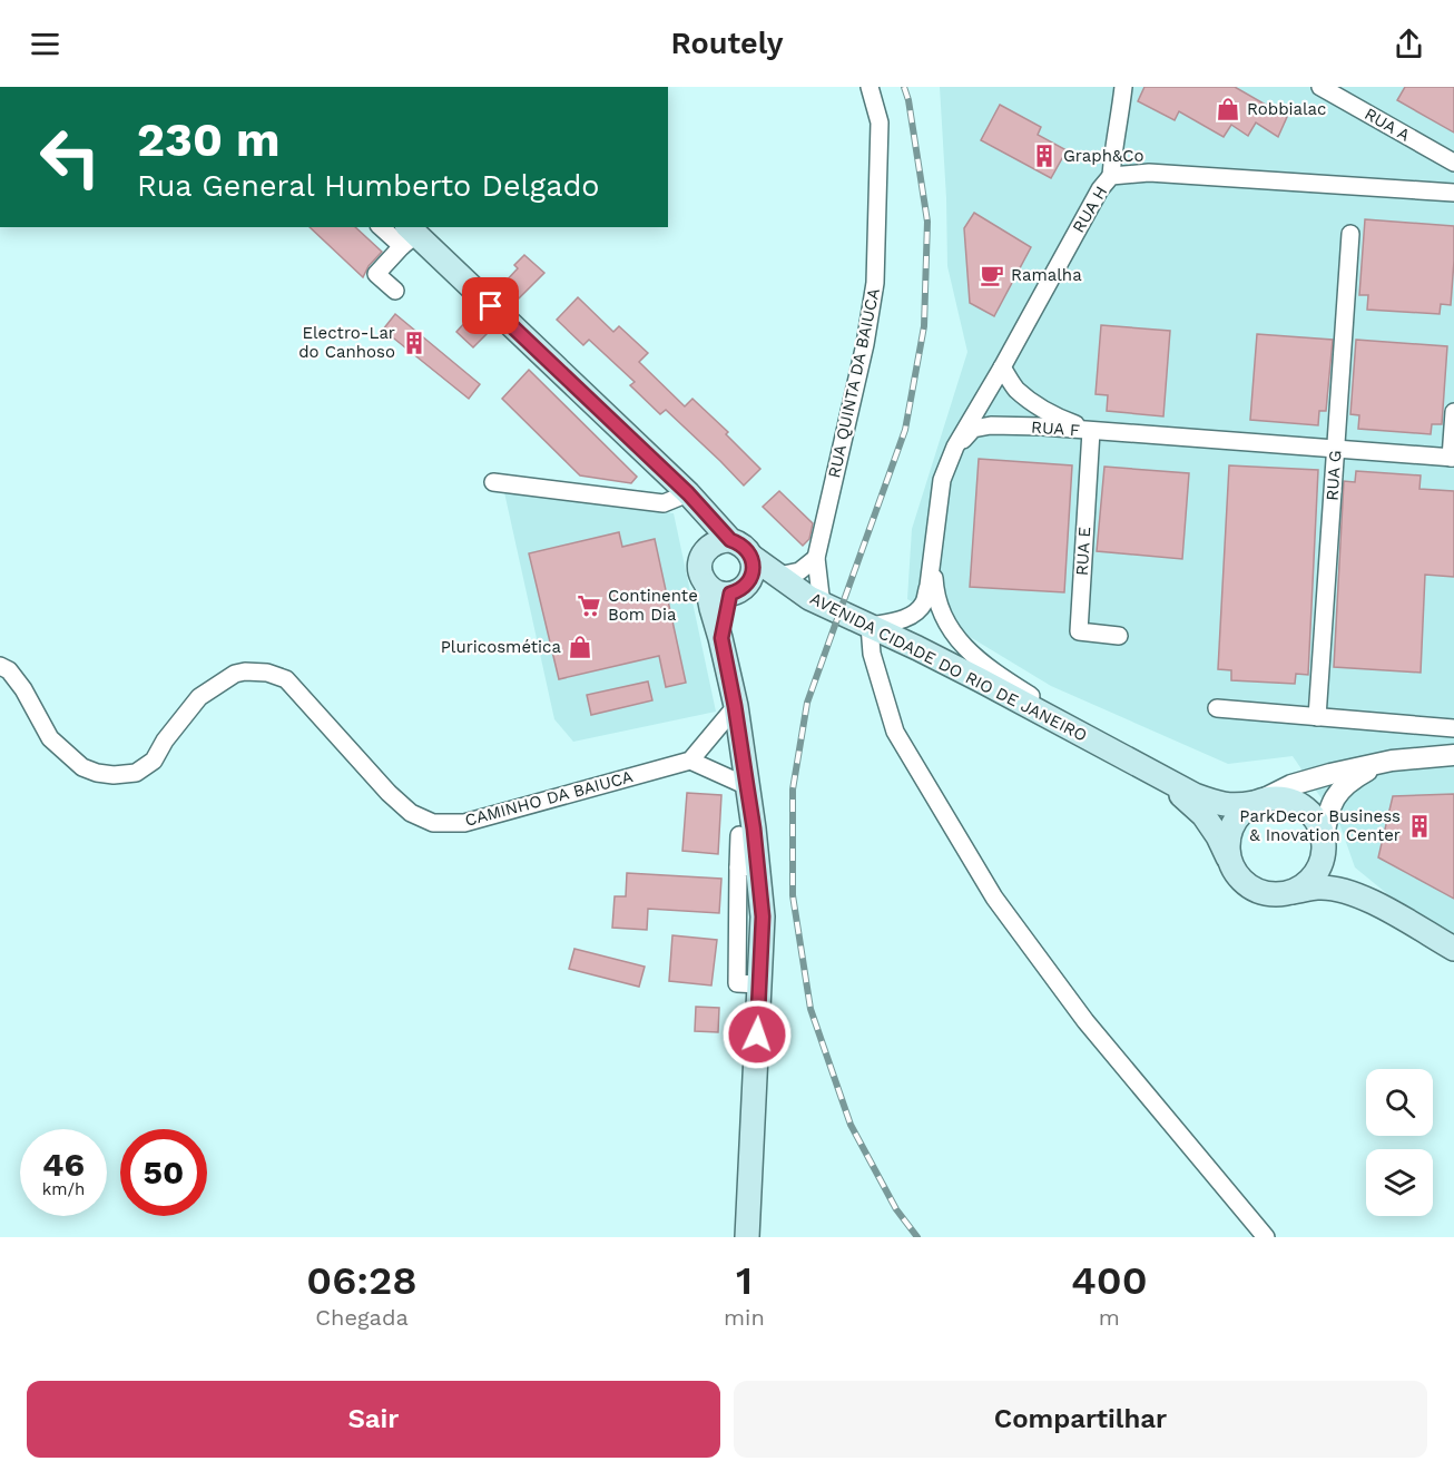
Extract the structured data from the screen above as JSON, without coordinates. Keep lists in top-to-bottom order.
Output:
{
  "streets": {
    "main road": ["AVENIDA CIDADE DO RIO DE JANEIRO"],
    "street": [
      "RUA A",
      "RUA H",
      "RUA QUINTA DA BAIUCA",
      "RUA F",
      "RUA G",
      "RUA E",
      "CAMINHO DA BAIUCA"
    ]
  },
  "crossings": [
    ["RUA H", "RUA F"],
    ["RUA H", "AVENIDA CIDADE DO RIO DE JANEIRO"],
    ["RUA QUINTA DA BAIUCA", "AVENIDA CIDADE DO RIO DE JANEIRO"],
    ["RUA F", "RUA E"]
  ],
  "places": {
    "shop": ["Robbialac", "Pluricosmética"],
    "building": ["Graph&Co", "Electro-Lar do Canhoso", "ParkDecor Business & Inovation Center"],
    "cafe": ["Ramalha"],
    "supermarket": ["Continente Bom Dia"]
  },
  "page": {
    "header": "Routely",
    "turn": ["230 m", "Rua General Humberto Delgado"],
    "speed": "46 km/h",
    "limit": "50",
    "eta": [
      "06:28",
      "Chegada",
      "1",
      "min",
      "400",
      "m"
    ],
    "buttons": ["Sair", "Compartilhar"]
  }
}
